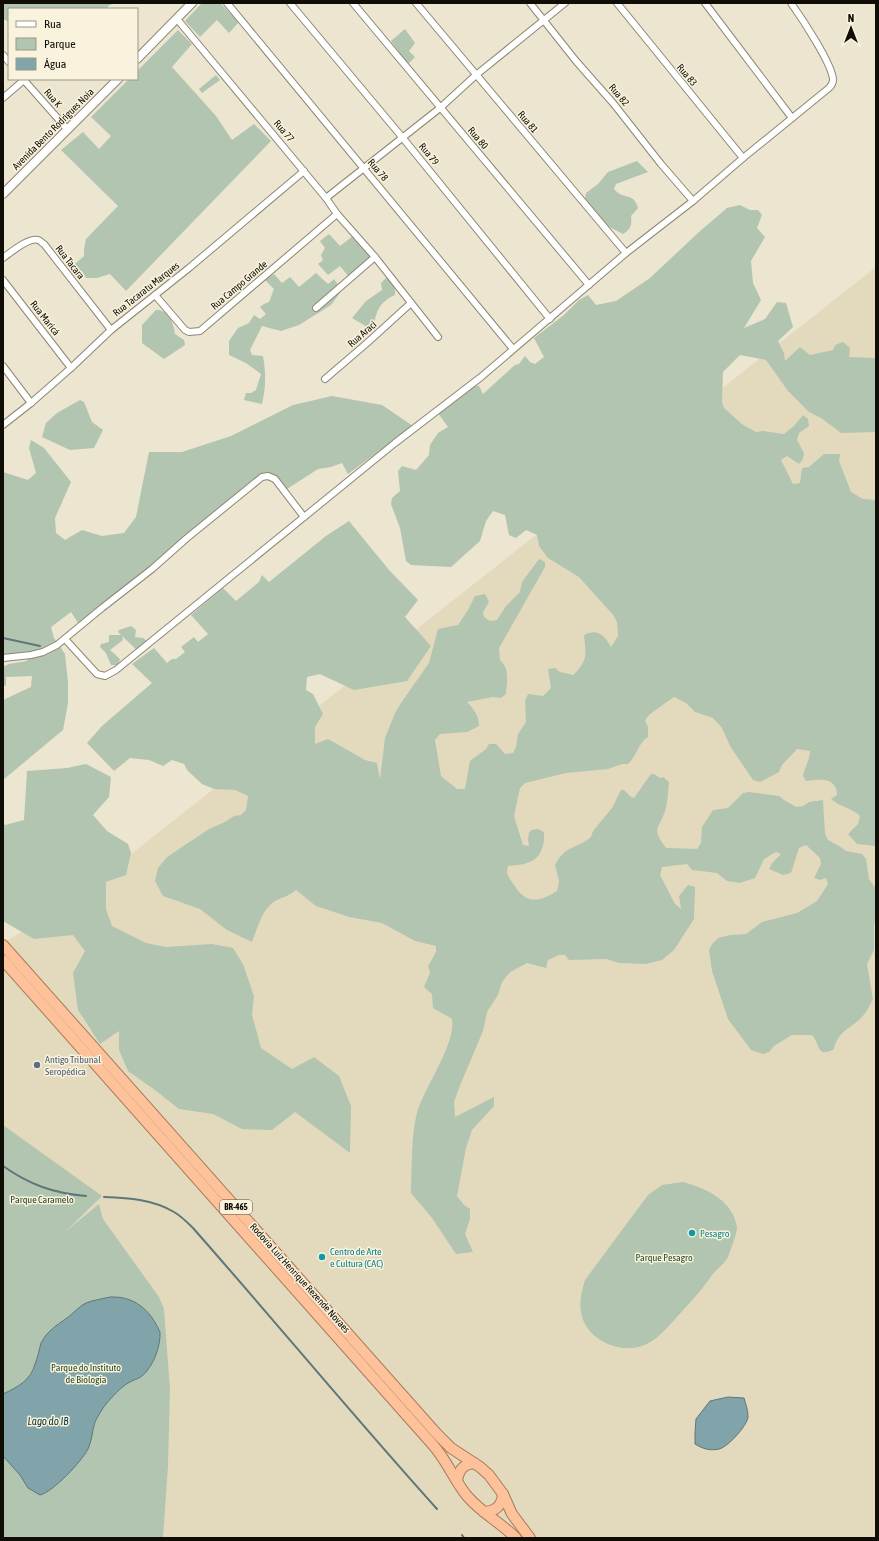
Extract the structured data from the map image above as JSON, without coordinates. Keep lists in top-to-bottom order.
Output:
{
  "streets": {
    "highway": ["BR-465", "Rodovia Luiz Henrique Rezende Novaes"],
    "street": [
      "Rua 83",
      "Rua 82",
      "Rua K",
      "Rua 81",
      "Avenida Bento Rodrigues Noia",
      "Rua 77",
      "Rua 80",
      "Rua 79",
      "Rua 78",
      "Rua Tacara",
      "Rua Campo Grande",
      "Rua Tacaratu Marques",
      "Rua Maricá",
      "Rua Araci"
    ]
  },
  "crossings": [
    ["Rua K", "Avenida Bento Rodrigues Noia"],
    ["Rua 77", "Rua Campo Grande"],
    ["Rua 77", "Rua Tacaratu Marques"],
    ["Rua 77", "Rua Araci"],
    ["Rua Tacara", "Rua Tacaratu Marques"],
    ["Rua Campo Grande", "Rua Tacaratu Marques"],
    ["Rua Tacaratu Marques", "Rua Maricá"]
  ],
  "water": ["Lago do IB"],
  "parks": ["Parque Caramelo", "Parque Pesagro", "Parque do Instituto de Biologia"],
  "places": ["Antigo Tribunal Seropédica", "Pesagro", "Centro de Arte e Cultura (CAC)"],
  "legend": ["Rua", "Parque", "Água"],
  "north": "top"
}
